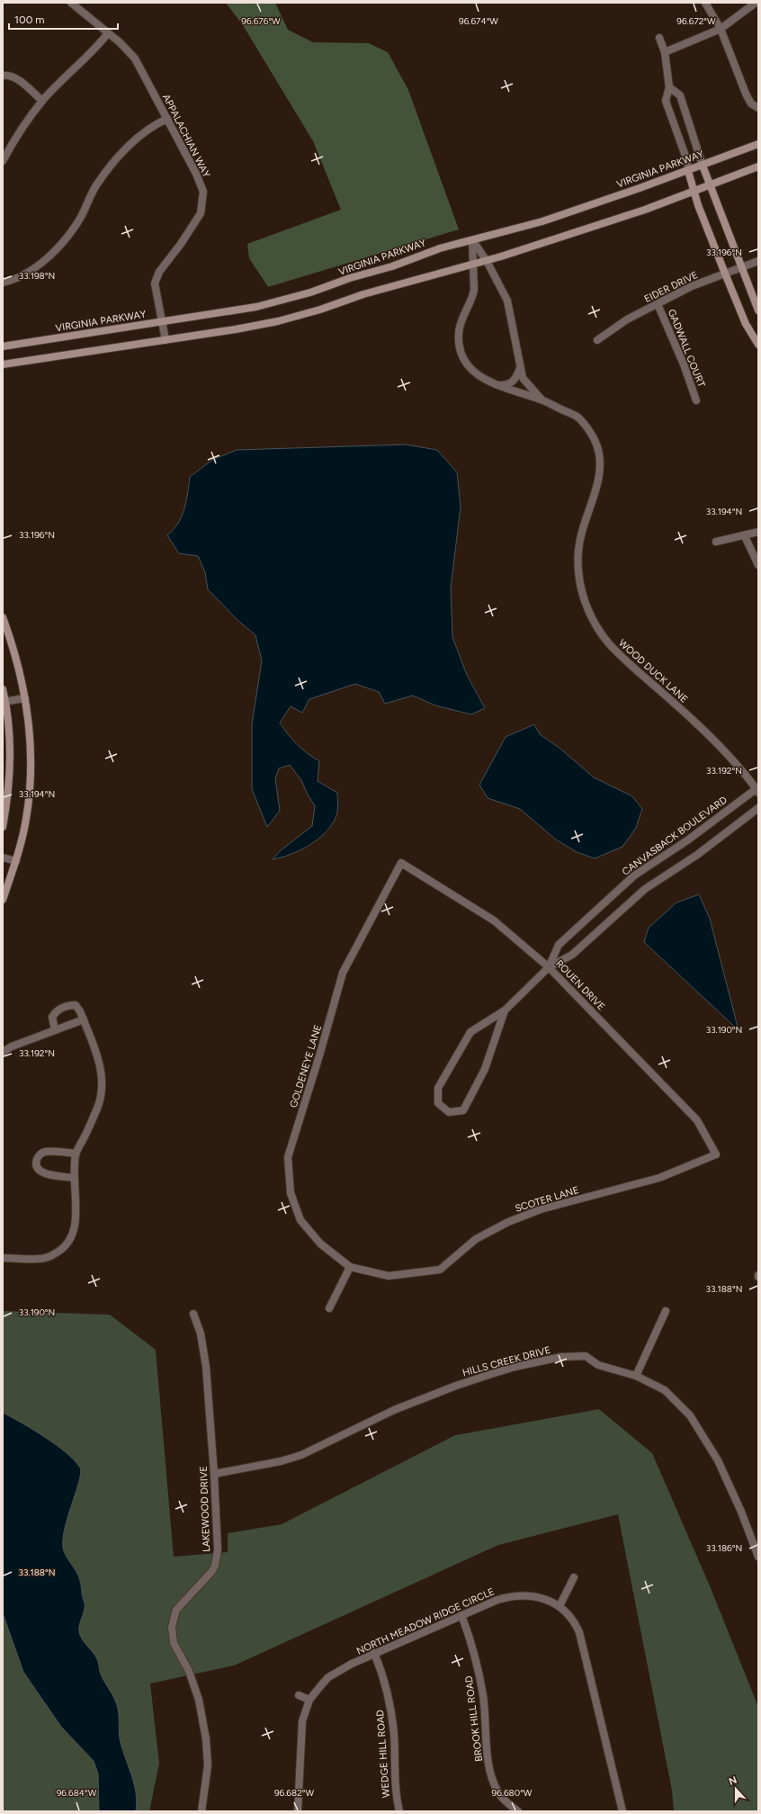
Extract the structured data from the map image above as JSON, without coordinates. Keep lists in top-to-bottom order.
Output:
{
  "streets": {
    "main road": ["VIRGINIA PARKWAY"],
    "street": [
      "APPALACHIAN WAY",
      "EIDER DRIVE",
      "GADWALL COURT",
      "WOOD DUCK LANE",
      "CANVASBACK BOULEVARD",
      "ROUEN DRIVE",
      "GOLDENEYE LANE",
      "SCOTER LANE",
      "HILLS CREEK DRIVE",
      "LAKEWOOD DRIVE",
      "NORTH MEADOW RIDGE CIRCLE",
      "BROOK HILL ROAD",
      "WEDGE HILL ROAD"
    ]
  },
  "crossings": [
    ["APPALACHIAN WAY", "VIRGINIA PARKWAY"],
    ["VIRGINIA PARKWAY", "WOOD DUCK LANE"],
    ["EIDER DRIVE", "GADWALL COURT"],
    ["WOOD DUCK LANE", "CANVASBACK BOULEVARD"],
    ["CANVASBACK BOULEVARD", "ROUEN DRIVE"],
    ["ROUEN DRIVE", "GOLDENEYE LANE"],
    ["ROUEN DRIVE", "SCOTER LANE"],
    ["GOLDENEYE LANE", "SCOTER LANE"],
    ["HILLS CREEK DRIVE", "LAKEWOOD DRIVE"],
    ["NORTH MEADOW RIDGE CIRCLE", "BROOK HILL ROAD"],
    ["NORTH MEADOW RIDGE CIRCLE", "WEDGE HILL ROAD"]
  ],
  "scale_bar": "100 m",
  "north": "top",
  "coordinates": [
    "96.676°W",
    "96.674°W",
    "96.672°W",
    "33.196°N",
    "33.198°N",
    "33.194°N",
    "33.192°N",
    "33.190°N",
    "33.188°N",
    "33.186°N",
    "96.684°W",
    "96.682°W",
    "96.680°W"
  ]
}
